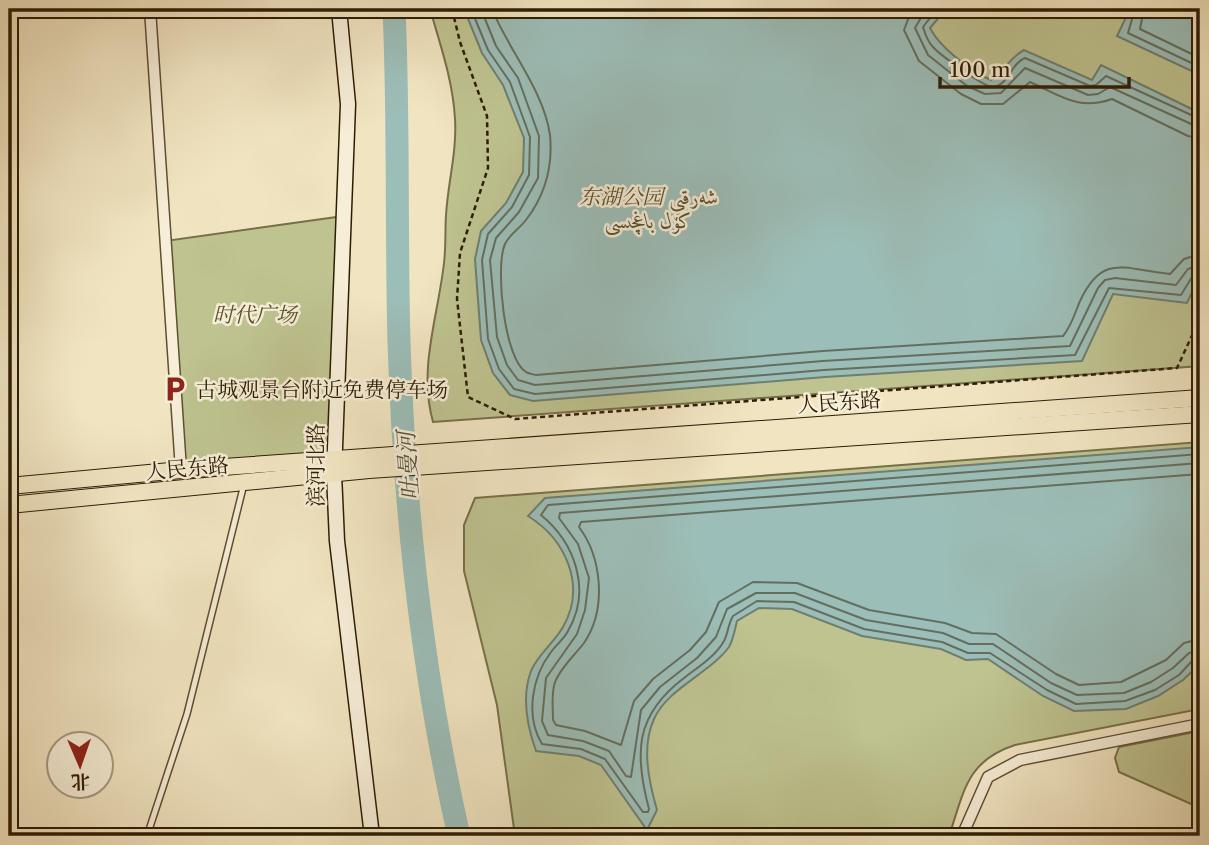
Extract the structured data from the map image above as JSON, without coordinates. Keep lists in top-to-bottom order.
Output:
{
  "streets": {
    "main road": ["人民东路", "滨河北路"]
  },
  "crossings": [
    ["人民东路", "滨河北路"]
  ],
  "water": ["吐曼河"],
  "parks": ["东湖公园 شەرقىي كۆل باغچىسى", "时代广场"],
  "places": {
    "parking": ["古城观景台附近免费停车场"]
  },
  "scale_bar": "100 m",
  "north": "bottom"
}
